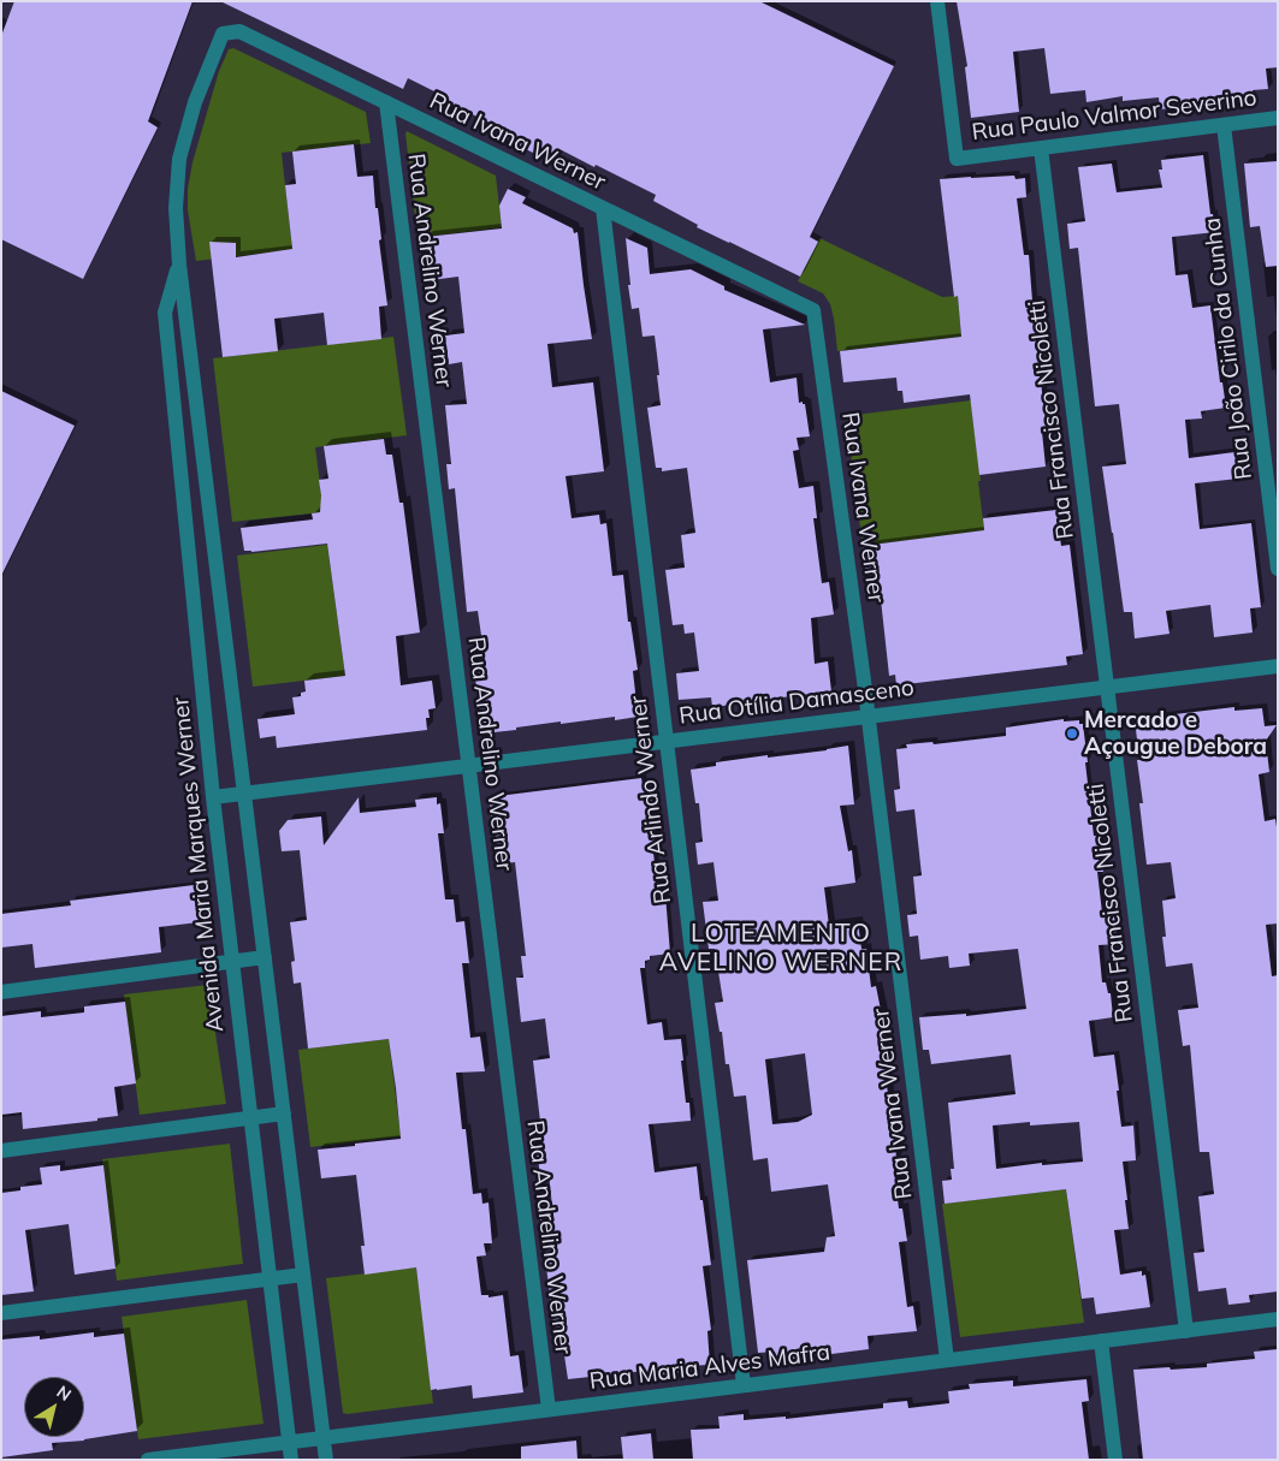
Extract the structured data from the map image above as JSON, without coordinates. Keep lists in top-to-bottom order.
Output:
{
  "streets": {
    "street": [
      "Rua Paulo Valmor Severino",
      "Rua Ivana Werner",
      "Rua Andrelino Werner",
      "Rua João Cirilo da Cunha",
      "Rua Francisco Nicoletti",
      "Rua Otília Damasceno",
      "Rua Arlindo Werner",
      "Avenida Maria Marques Werner",
      "Rua Maria Alves Mafra"
    ]
  },
  "crossings": [
    ["Rua Paulo Valmor Severino", "Rua João Cirilo da Cunha"],
    ["Rua Paulo Valmor Severino", "Rua Francisco Nicoletti"],
    ["Rua Ivana Werner", "Rua Andrelino Werner"],
    ["Rua Ivana Werner", "Rua Otília Damasceno"],
    ["Rua Ivana Werner", "Rua Arlindo Werner"],
    ["Rua Ivana Werner", "Avenida Maria Marques Werner"],
    ["Rua Ivana Werner", "Rua Maria Alves Mafra"],
    ["Rua Andrelino Werner", "Rua Otília Damasceno"],
    ["Rua Andrelino Werner", "Rua Maria Alves Mafra"],
    ["Rua Francisco Nicoletti", "Rua Otília Damasceno"],
    ["Rua Francisco Nicoletti", "Rua Maria Alves Mafra"],
    ["Rua Otília Damasceno", "Rua Arlindo Werner"],
    ["Rua Otília Damasceno", "Avenida Maria Marques Werner"],
    ["Rua Arlindo Werner", "Rua Maria Alves Mafra"],
    ["Avenida Maria Marques Werner", "Rua Maria Alves Mafra"]
  ],
  "districts": ["LOTEAMENTO AVELINO WERNER"],
  "places": ["Mercado e Açougue Debora"],
  "north": "top right"
}
